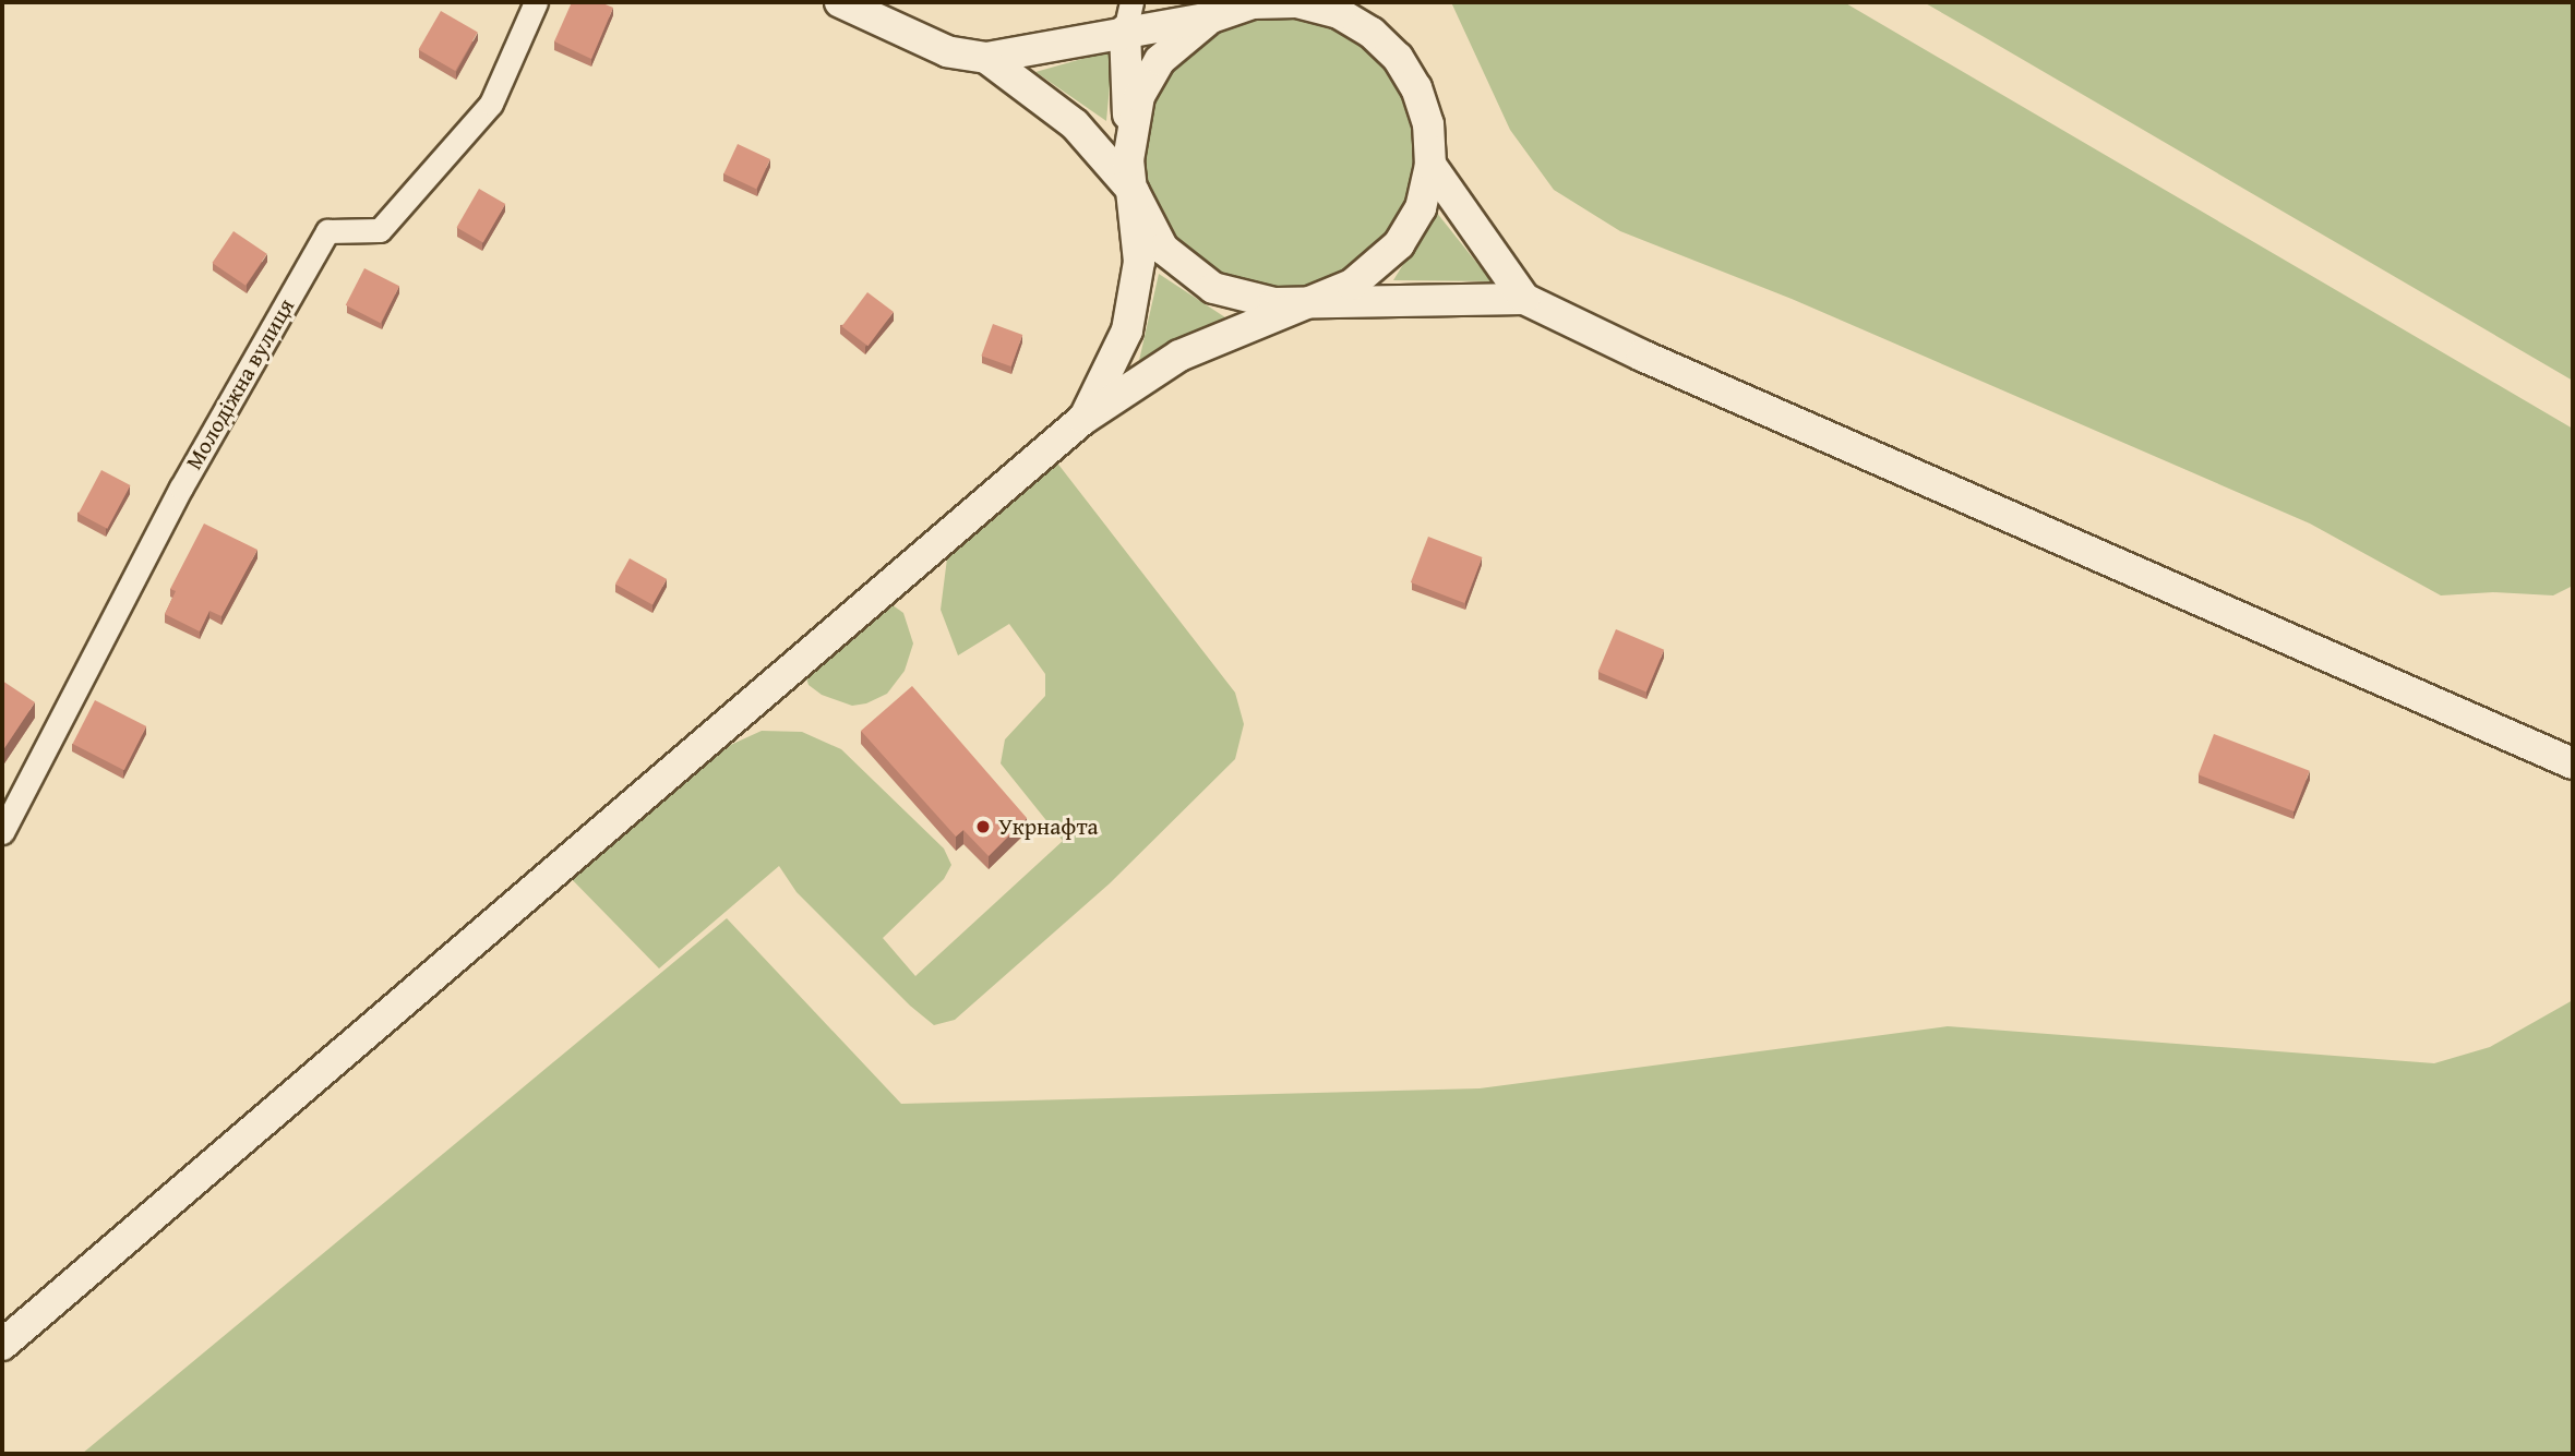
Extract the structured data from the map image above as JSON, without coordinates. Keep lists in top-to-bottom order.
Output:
{
  "streets": {
    "street": ["Молодіжна вулиця"]
  },
  "places": ["Укрнафта"]
}
